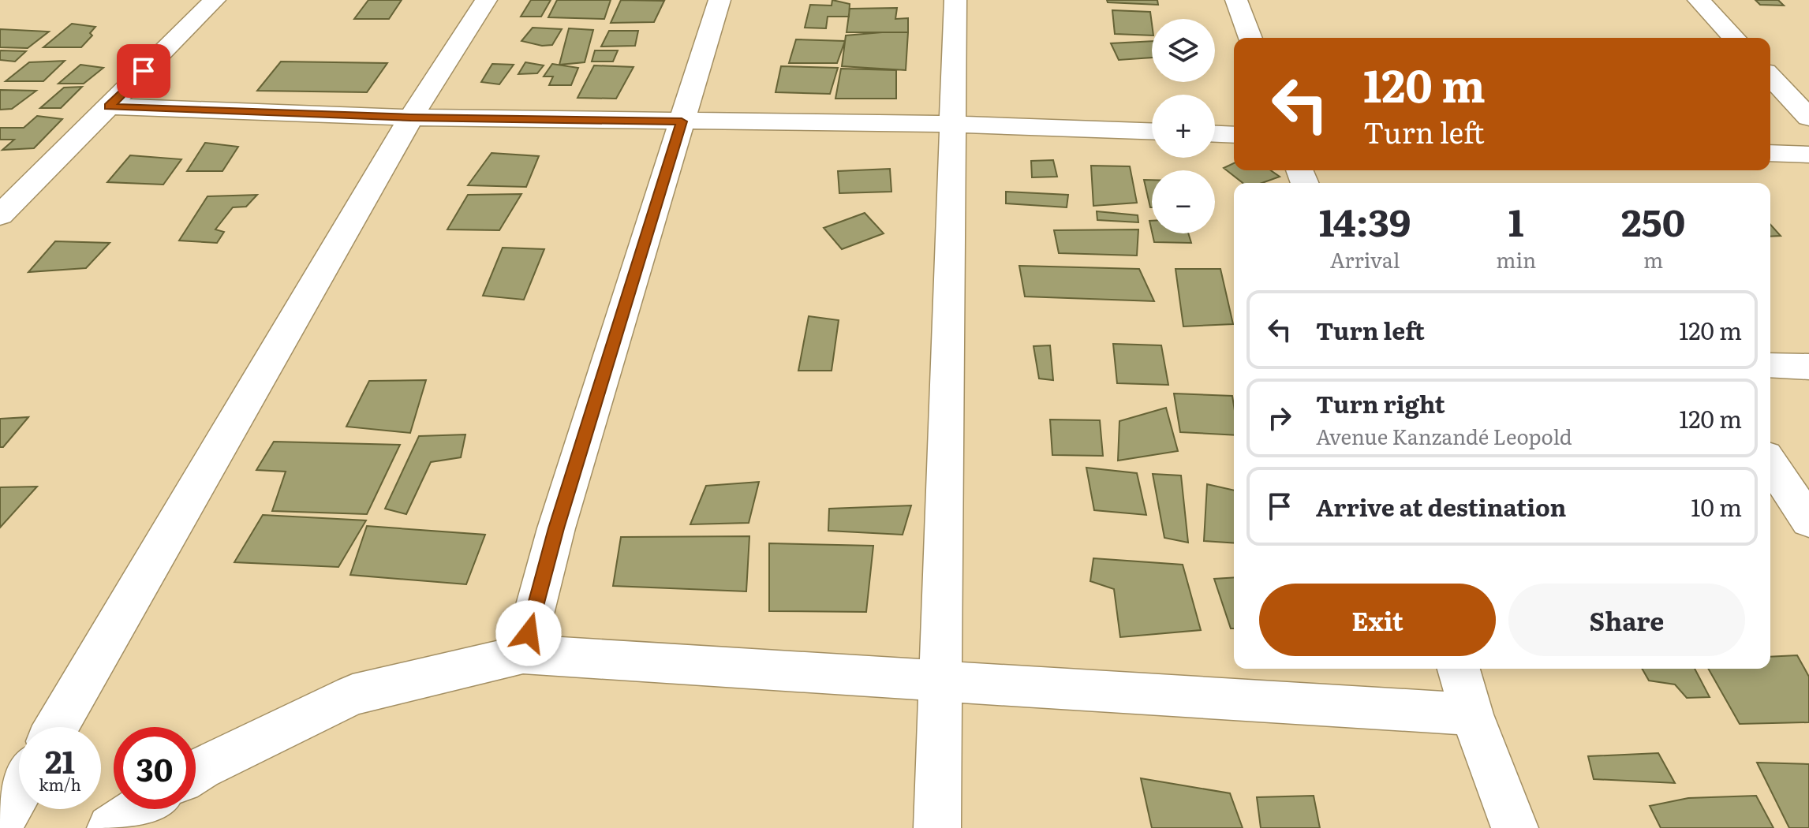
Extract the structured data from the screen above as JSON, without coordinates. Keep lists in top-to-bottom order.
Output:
{
  "page": {
    "map_buttons": ["+", "−"],
    "turn": ["120 m", "Turn left"],
    "eta": [
      "14:39",
      "Arrival",
      "1",
      "min",
      "250",
      "m"
    ],
    "list": [
      {
        "name": "Turn left",
        "value": "120 m"
      },
      {
        "name": "Turn right",
        "note": "Avenue Kanzandé Leopold",
        "value": "120 m"
      },
      {
        "name": "Arrive at destination",
        "value": "10 m"
      }
    ],
    "buttons": ["Exit", "Share"],
    "speed": "21 km/h",
    "limit": "30"
  }
}
